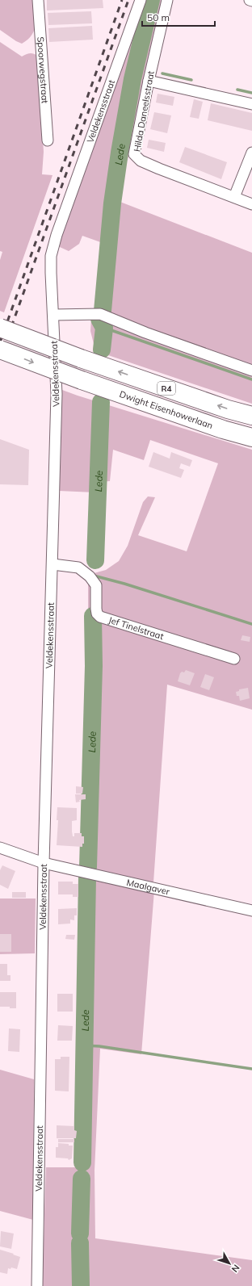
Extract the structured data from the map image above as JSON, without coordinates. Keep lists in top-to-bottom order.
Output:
{
  "streets": {
    "highway": ["R4", "Dwight Eisenhowerlaan"],
    "street": [
      "Spoorwegstraat",
      "Veldekensstraat",
      "Hilda Daneelsstraat",
      "Jef Tinelstraat",
      "Maalgaver"
    ]
  },
  "crossings": [
    ["Veldekensstraat", "Jef Tinelstraat"],
    ["Veldekensstraat", "Maalgaver"]
  ],
  "water": ["Lede"],
  "scale_bar": "50 m",
  "north": "bottom right"
}
